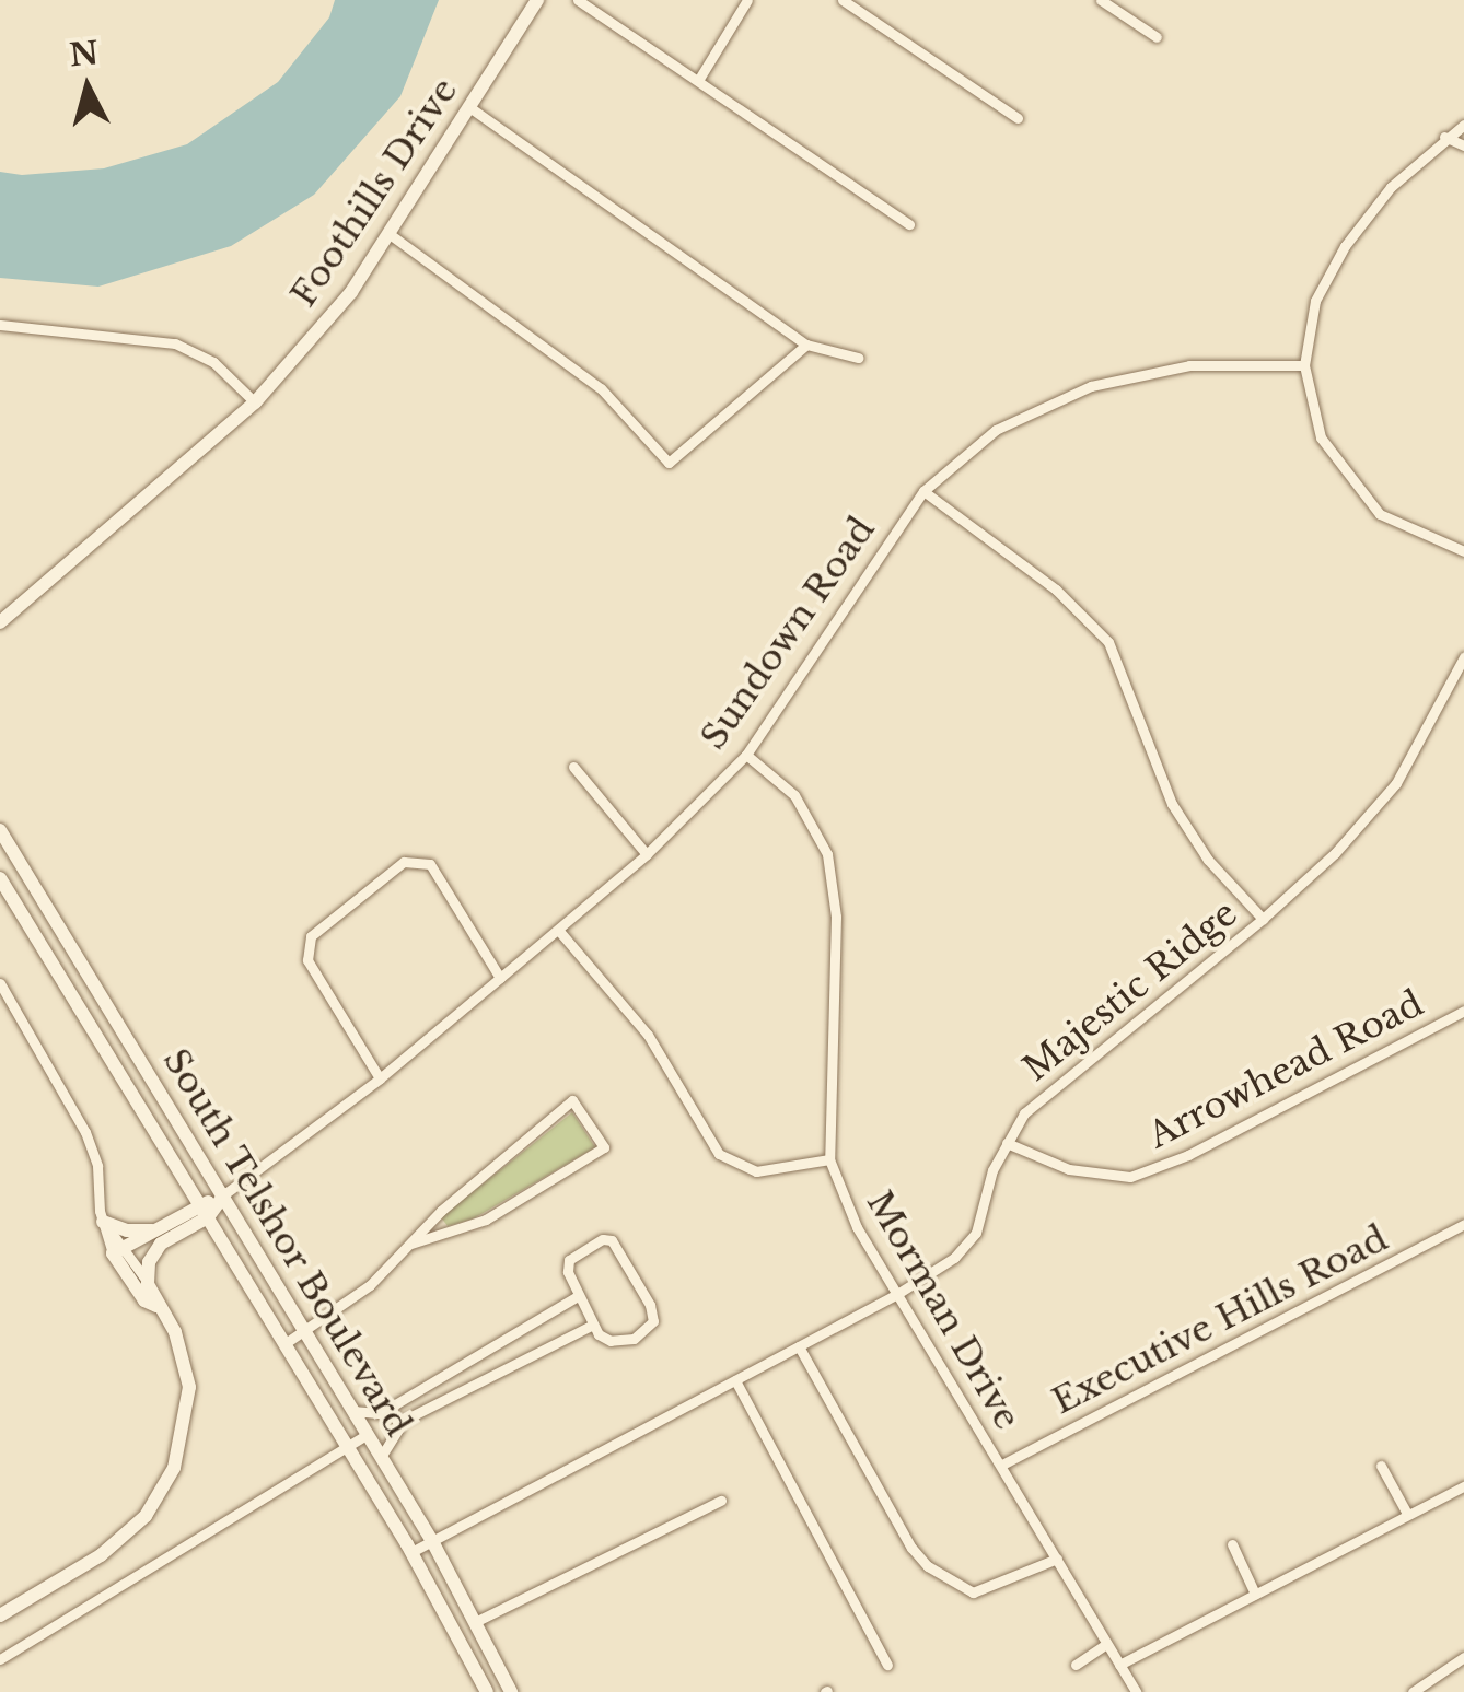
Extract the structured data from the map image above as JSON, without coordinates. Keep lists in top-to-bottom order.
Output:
{
  "streets": {
    "main road": ["Foothills Drive", "Sundown Road", "South Telshor Boulevard"],
    "street": [
      "Majestic Ridge",
      "Arrowhead Road",
      "Morman Drive",
      "Executive Hills Road"
    ]
  },
  "crossings": [
    ["Sundown Road", "South Telshor Boulevard"],
    ["Sundown Road", "Morman Drive"],
    ["Majestic Ridge", "Arrowhead Road"],
    ["Majestic Ridge", "South Telshor Boulevard"],
    ["Majestic Ridge", "Morman Drive"],
    ["Morman Drive", "Executive Hills Road"]
  ],
  "north": "top"
}
